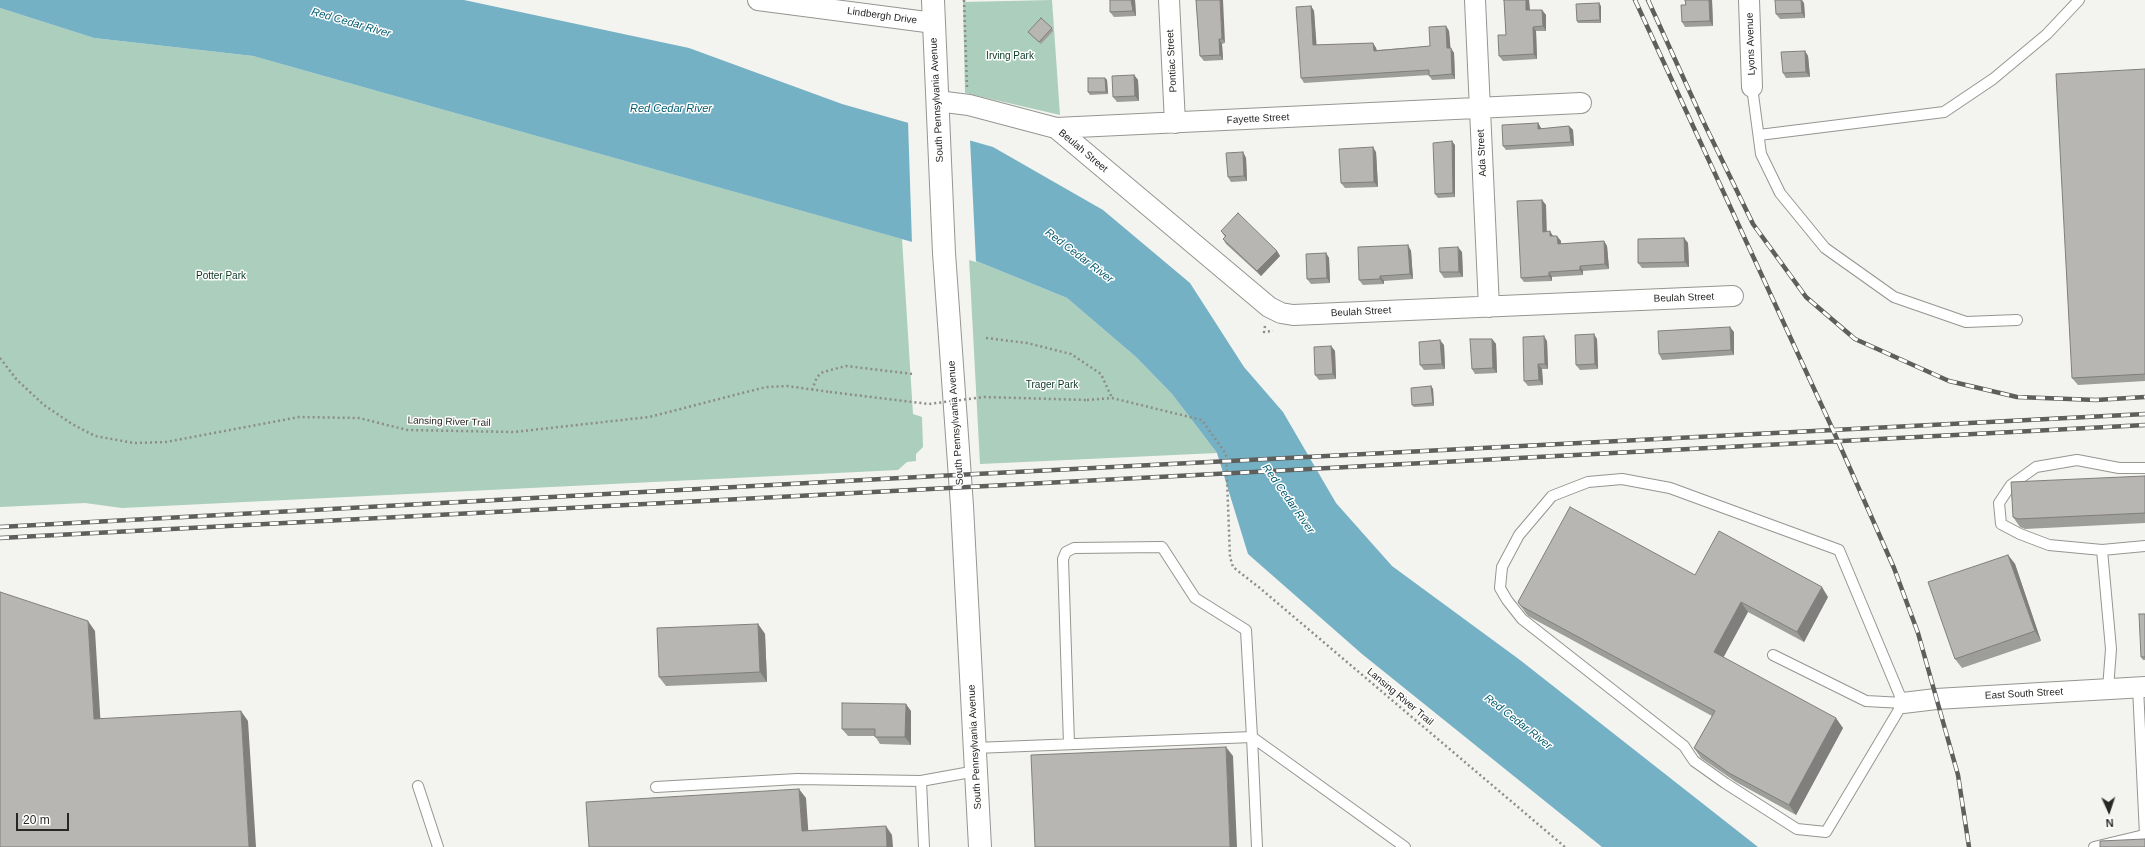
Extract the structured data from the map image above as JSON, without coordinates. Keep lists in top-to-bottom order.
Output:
{
  "streets": {
    "main road": ["South Pennsylvania Avenue"],
    "street": [
      "Lindbergh Drive",
      "Lyons Avenue",
      "Pontiac Street",
      "Fayette Street",
      "Beulah Street",
      "Ada Street",
      "East South Street"
    ],
    "path": ["Lansing River Trail"]
  },
  "crossings": [
    ["Lindbergh Drive", "South Pennsylvania Avenue"],
    ["Pontiac Street", "Fayette Street"],
    ["South Pennsylvania Avenue", "Fayette Street"],
    ["Fayette Street", "Beulah Street"],
    ["Fayette Street", "Ada Street"],
    ["Beulah Street", "Ada Street"]
  ],
  "water": ["Red Cedar River"],
  "parks": ["Irving Park", "Potter Park", "Trager Park"],
  "scale_bar": "20 m",
  "north": "bottom"
}
